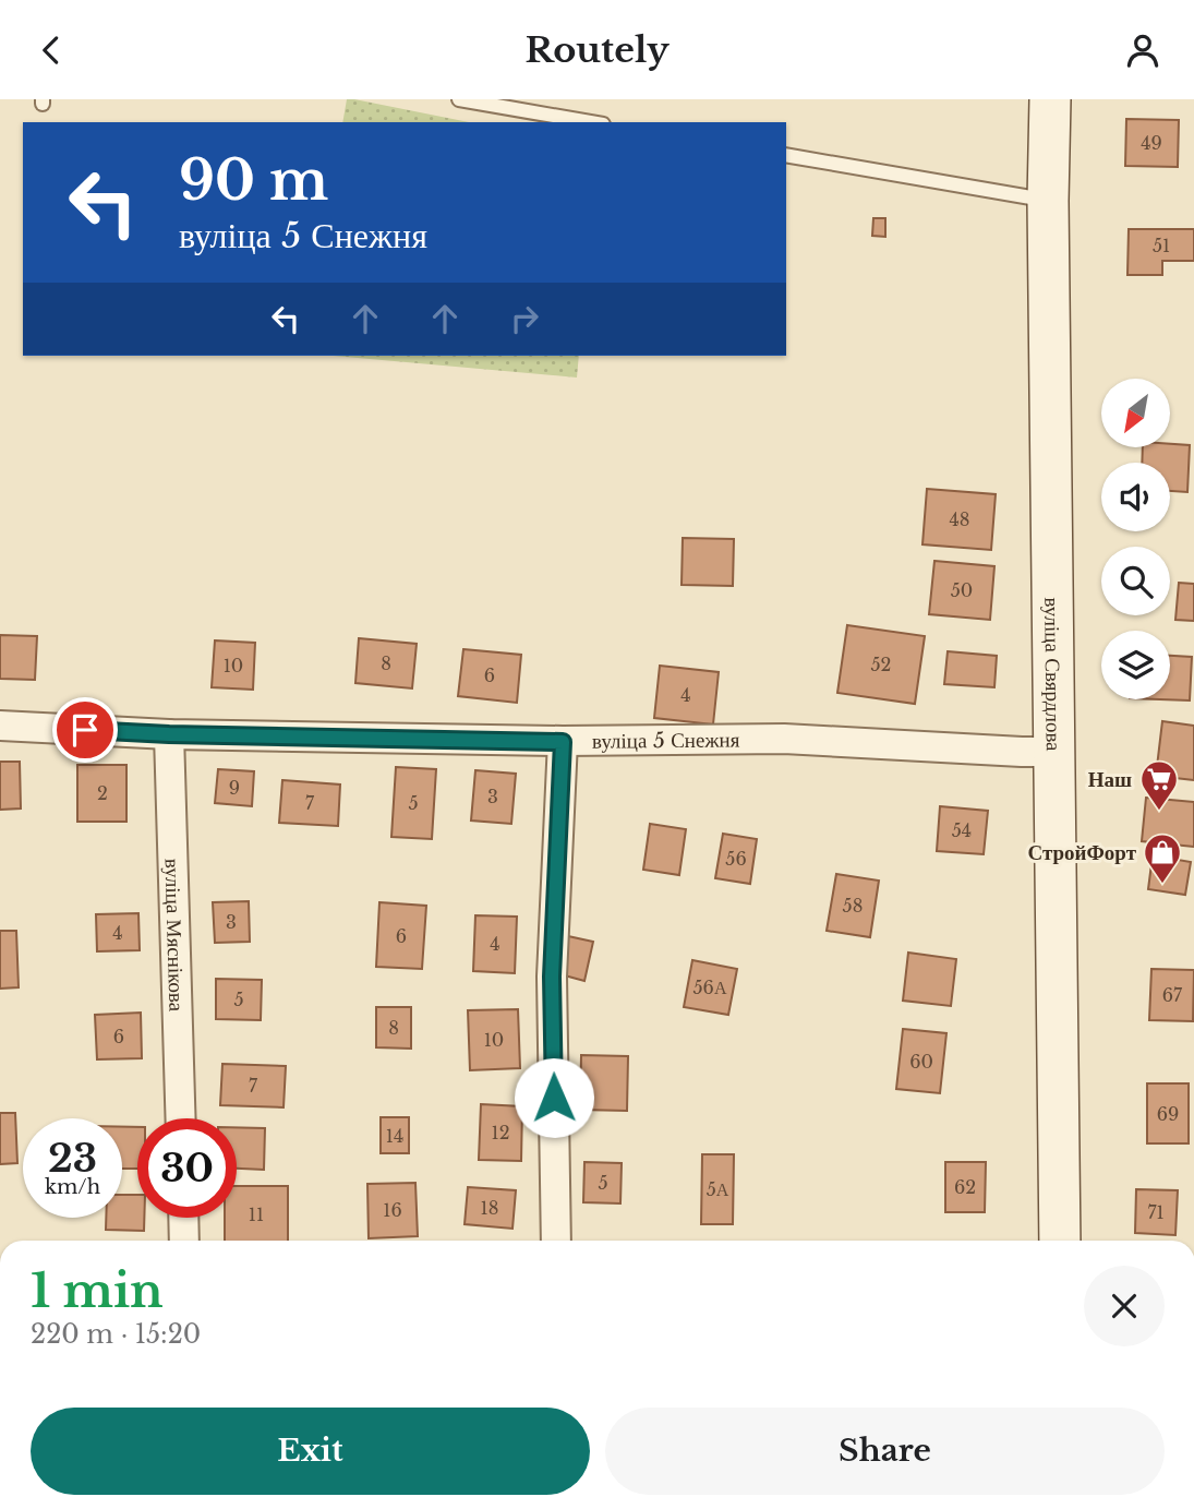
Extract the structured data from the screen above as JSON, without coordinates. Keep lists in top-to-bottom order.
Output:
{
  "streets": {
    "main road": ["вуліца Свярдлова"],
    "street": ["вуліца 5 Снежня", "вуліца Мяснікова"]
  },
  "crossings": [
    ["вуліца Свярдлова", "вуліца 5 Снежня"],
    ["вуліца 5 Снежня", "вуліца Мяснікова"]
  ],
  "places": {
    "supermarket": ["Наш"],
    "shop": ["СтройФорт"]
  },
  "house_numbers": [
    "49",
    "51",
    "48",
    "50",
    "8",
    "52",
    "10",
    "6",
    "4",
    "9",
    "2",
    "3",
    "7",
    "5",
    "54",
    "56",
    "58",
    "3",
    "4",
    "6",
    "4",
    "56А",
    "67",
    "5",
    "8",
    "6",
    "10",
    "60",
    "7",
    "69",
    "12",
    "14",
    "5",
    "62",
    "5А",
    "18",
    "16",
    "71",
    "11"
  ],
  "north": "bottom left",
  "page": {
    "header": "Routely",
    "turn": ["90 m", "вуліца 5 Снежня"],
    "speed": "23 km/h",
    "limit": "30",
    "heading": ["1 min", "220 m · 15:20"],
    "buttons": ["Exit", "Share"]
  }
}
